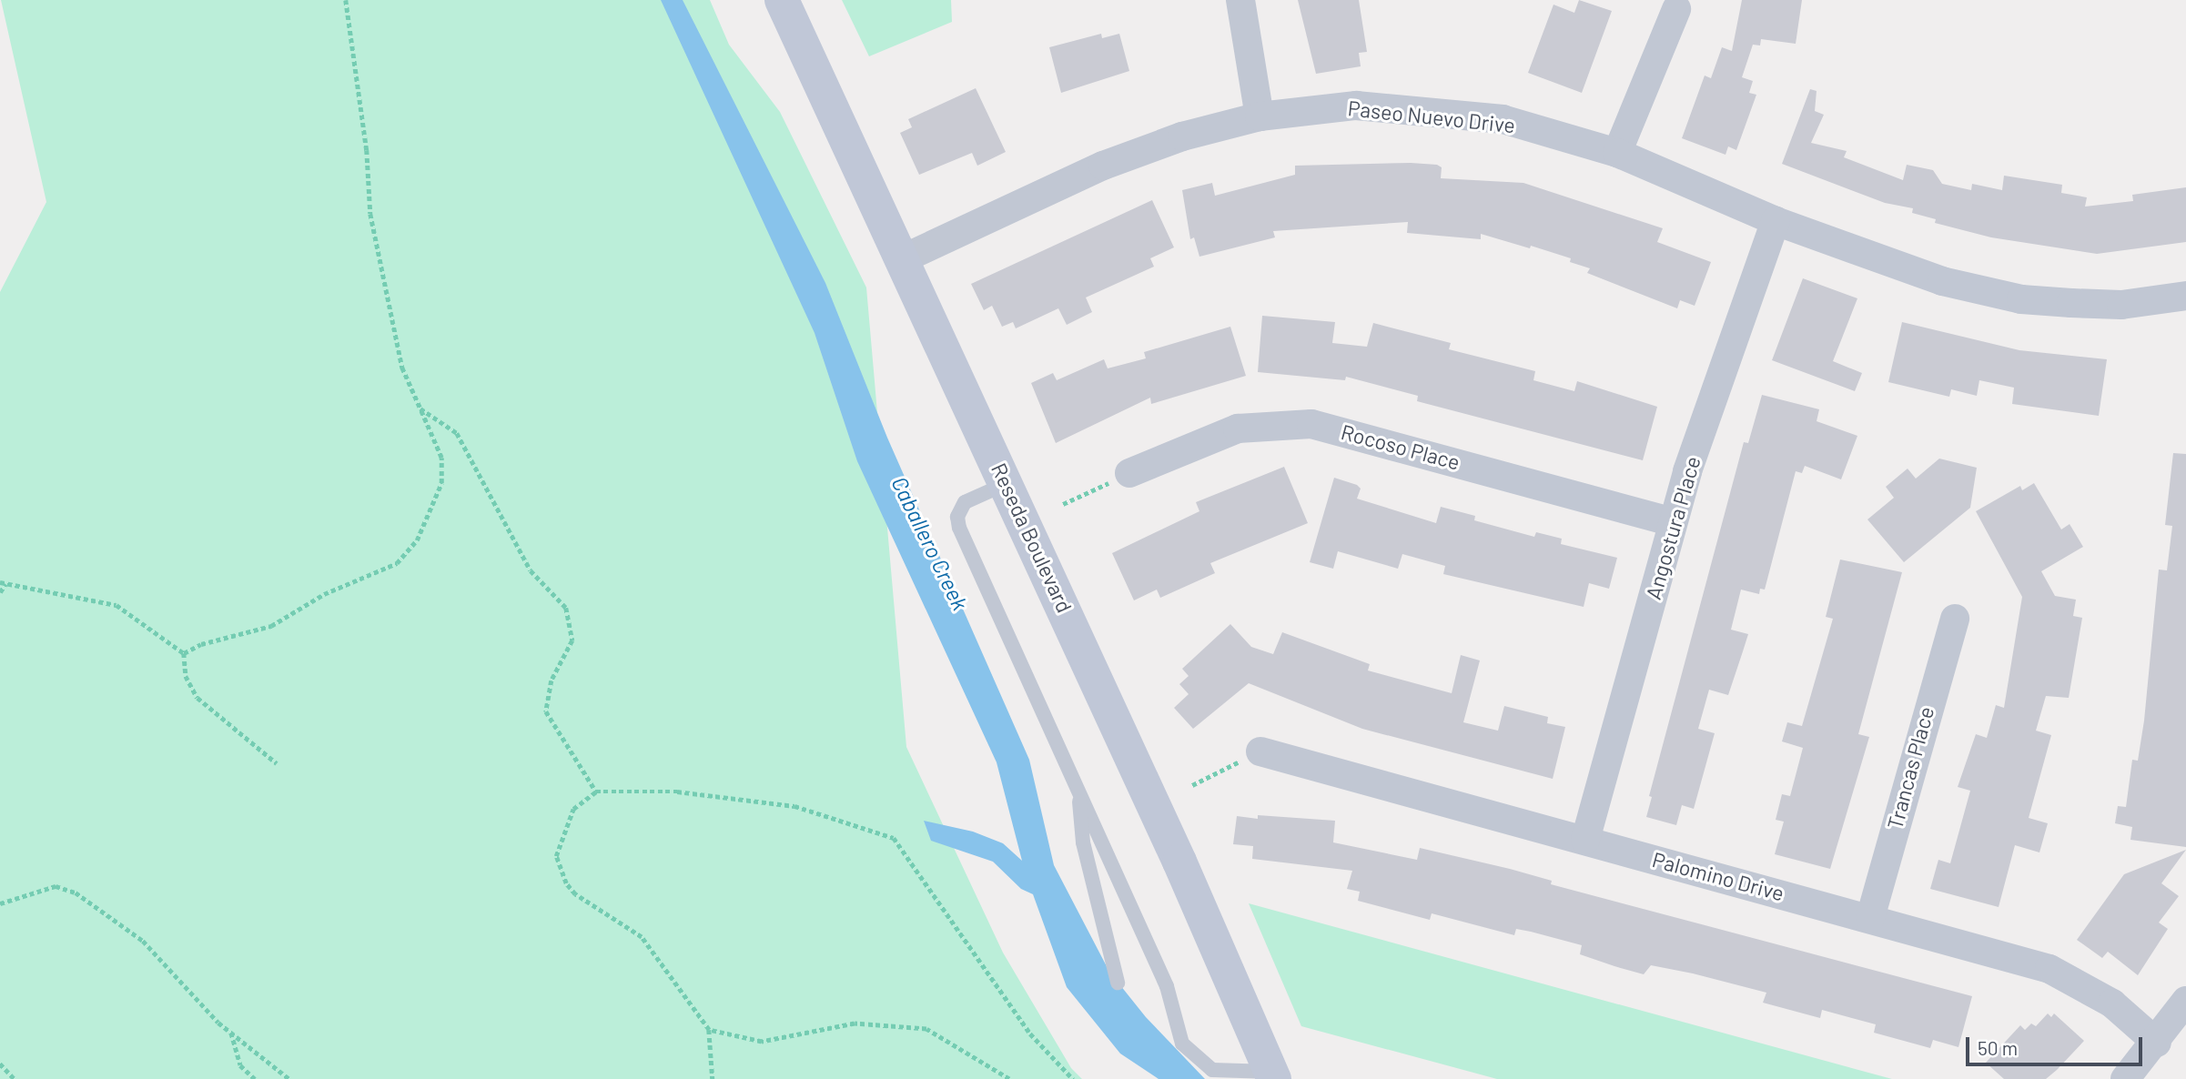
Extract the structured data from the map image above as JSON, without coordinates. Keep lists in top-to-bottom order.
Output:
{
  "streets": {
    "main road": ["Reseda Boulevard"],
    "street": [
      "Paseo Nuevo Drive",
      "Rocoso Place",
      "Angostura Place",
      "Trancas Place",
      "Palomino Drive"
    ]
  },
  "crossings": [
    ["Paseo Nuevo Drive", "Angostura Place"],
    ["Paseo Nuevo Drive", "Reseda Boulevard"],
    ["Rocoso Place", "Angostura Place"],
    ["Angostura Place", "Palomino Drive"],
    ["Trancas Place", "Palomino Drive"]
  ],
  "water": ["Caballero Creek"],
  "scale_bar": "50 m"
}
